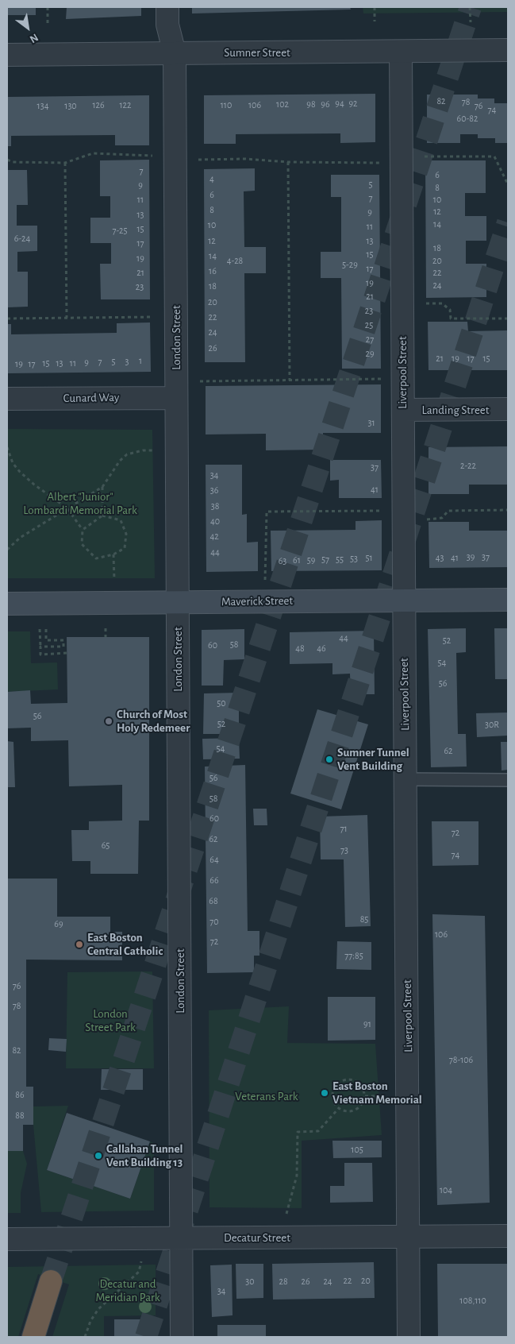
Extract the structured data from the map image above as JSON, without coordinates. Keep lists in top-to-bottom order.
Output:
{
  "streets": {
    "main road": ["Maverick Street"],
    "street": [
      "Sumner Street",
      "London Street",
      "Liverpool Street",
      "Cunard Way",
      "Landing Street",
      "Decatur Street"
    ]
  },
  "crossings": [
    ["Sumner Street", "London Street"],
    ["Sumner Street", "Liverpool Street"],
    ["London Street", "Cunard Way"],
    ["London Street", "Maverick Street"],
    ["London Street", "Decatur Street"],
    ["Liverpool Street", "Landing Street"],
    ["Liverpool Street", "Maverick Street"],
    ["Liverpool Street", "Decatur Street"]
  ],
  "parks": [
    "Albert \"Junior\" Lombardi Memorial Park",
    "London Street Park",
    "Veterans Park",
    "Decatur and Meridian Park"
  ],
  "places": [
    "Church of Most Holy Redemeer",
    "Sumner Tunnel Vent Building",
    "East Boston Central Catholic",
    "East Boston Vietnam Memorial",
    "Callahan Tunnel Vent Building 13"
  ],
  "house_numbers": [
    "82",
    "78",
    "94",
    "92",
    "102",
    "98",
    "96",
    "126",
    "122",
    "110",
    "106",
    "134",
    "130",
    "76",
    "74",
    "60-82",
    "7",
    "6",
    "4",
    "5",
    "9",
    "8",
    "6",
    "7",
    "11",
    "10",
    "8",
    "12",
    "9",
    "13",
    "14",
    "10",
    "11",
    "15",
    "7-25",
    "6-24",
    "12",
    "13",
    "17",
    "18",
    "15",
    "14",
    "19",
    "4-28",
    "20",
    "5-29",
    "17",
    "16",
    "21",
    "22",
    "19",
    "24",
    "18",
    "23",
    "21",
    "20",
    "23",
    "22",
    "25",
    "24",
    "27",
    "26",
    "29",
    "21",
    "19",
    "17",
    "15",
    "1",
    "7",
    "5",
    "3",
    "9",
    "15",
    "13",
    "11",
    "19",
    "17",
    "31",
    "2-22",
    "37",
    "34",
    "41",
    "36",
    "38",
    "40",
    "42",
    "44",
    "39",
    "37",
    "51",
    "43",
    "41",
    "53",
    "57",
    "55",
    "61",
    "59",
    "63",
    "44",
    "52",
    "58",
    "60",
    "48",
    "46",
    "54",
    "56",
    "50",
    "56",
    "52",
    "30R",
    "54",
    "62",
    "56",
    "58",
    "60",
    "71",
    "72",
    "62",
    "65",
    "73",
    "74",
    "64",
    "66",
    "68",
    "85",
    "70",
    "69",
    "106",
    "72",
    "77;85",
    "76",
    "78",
    "91",
    "82",
    "78-106",
    "86",
    "88",
    "105",
    "104",
    "22",
    "20",
    "30",
    "28",
    "26",
    "24",
    "34",
    "108,110"
  ],
  "north": "bottom right"
}
